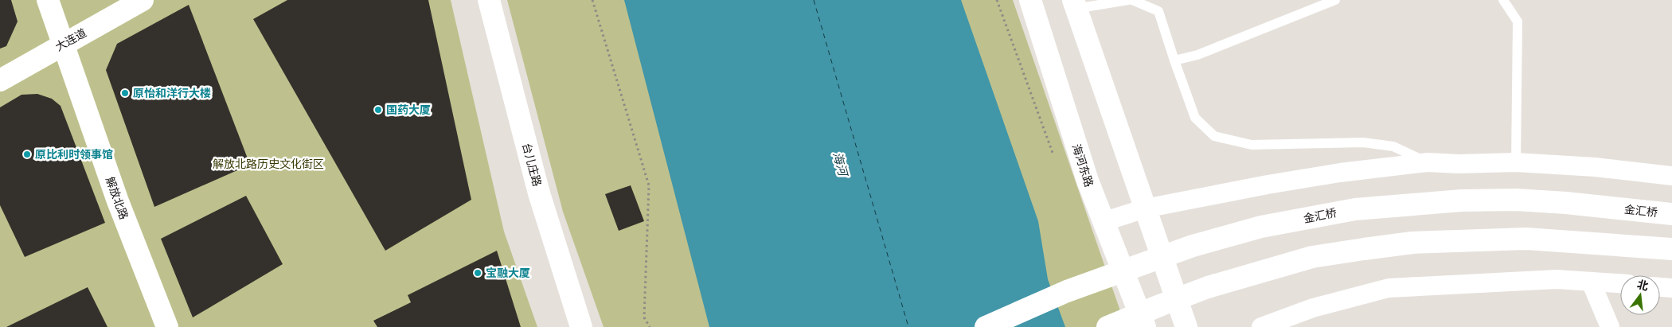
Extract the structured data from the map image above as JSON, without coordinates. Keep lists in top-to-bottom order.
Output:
{
  "streets": {
    "main road": [
      "大连道",
      "台儿庄路",
      "海河东路",
      "解放北路",
      "金汇桥"
    ]
  },
  "crossings": [
    ["大连道", "解放北路"]
  ],
  "water": ["海河"],
  "parks": ["解放北路历史文化街区"],
  "places": [
    "原怡和洋行大楼",
    "国药大厦",
    "原比利时领事馆",
    "宝融大厦"
  ],
  "north": "top"
}
